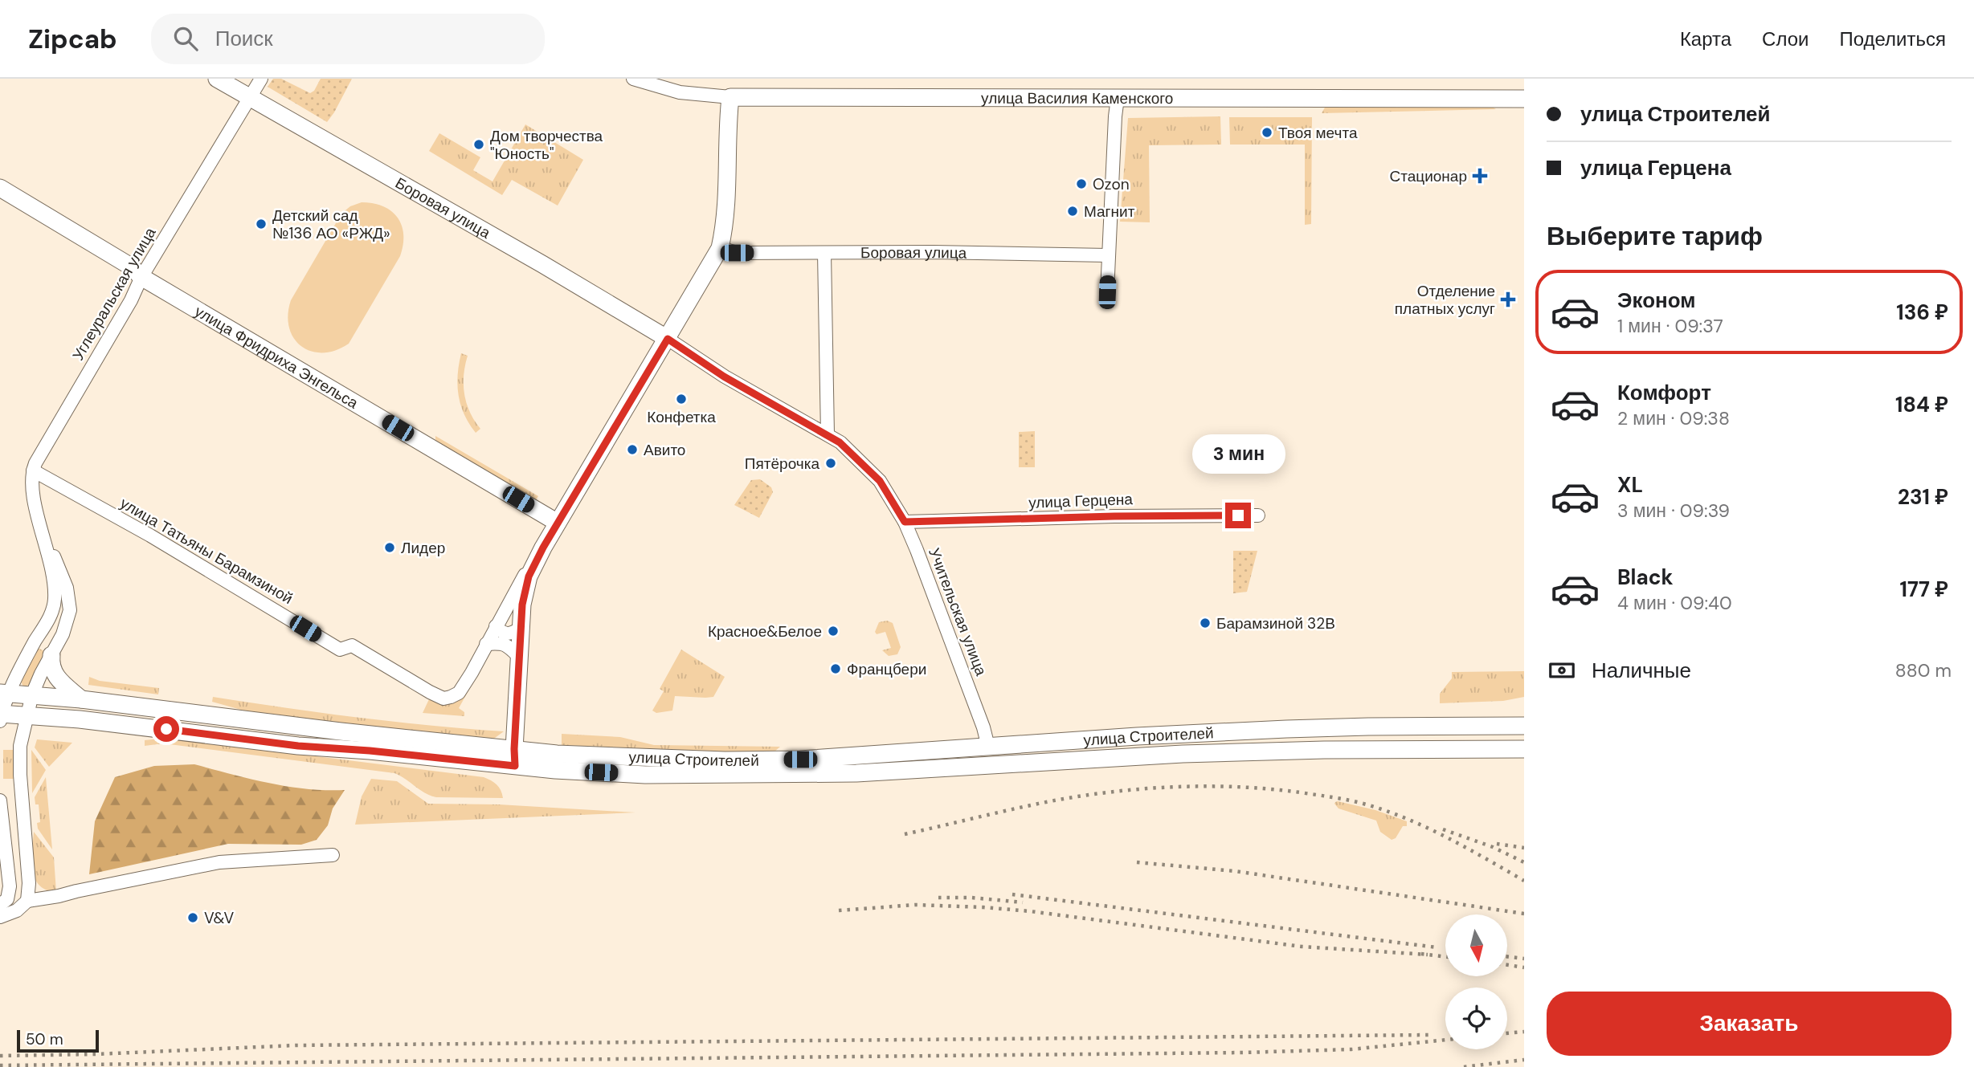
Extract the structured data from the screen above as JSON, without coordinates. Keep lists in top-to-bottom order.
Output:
{
  "streets": {
    "main road": [
      "улица Василия Каменского",
      "Боровая улица",
      "улица Фридриха Энгельса",
      "улица Строителей"
    ],
    "street": [
      "Углеуральская улица",
      "улица Герцена",
      "улица Татьяны Барамзиной",
      "Учительская улица"
    ]
  },
  "crossings": [
    ["Боровая улица", "Углеуральская улица"],
    ["Боровая улица", "Учительская улица"],
    ["Углеуральская улица", "улица Фридриха Энгельса"],
    ["Углеуральская улица", "улица Татьяны Барамзиной"],
    ["улица Герцена", "Учительская улица"],
    ["Учительская улица", "улица Строителей"]
  ],
  "places": {
    "other": [
      "Твоя мечта",
      "Дом творчества \"Юность\"",
      "Ozon",
      "Магнит",
      "Детский сад №136 АО «РЖД»",
      "Конфетка",
      "Авито",
      "Пятёрочка",
      "Лидер",
      "Барамзиной 32В",
      "Красное&Белое",
      "Францбери",
      "V&V"
    ],
    "health": ["Стационар", "Отделение платных услуг"]
  },
  "scale_bar": "50 m",
  "north": "bottom",
  "page": {
    "header": "Zipcab",
    "search": "Поиск",
    "nav": ["Карта", "Слои", "Поделиться"],
    "banner": ["улица Строителей", "улица Герцена"],
    "heading": "Выберите тариф",
    "list": [
      {
        "name": "Эконом",
        "note": "1 мин · 09:37",
        "value": "136 ₽"
      },
      {
        "name": "Комфорт",
        "note": "2 мин · 09:38",
        "value": "184 ₽"
      },
      {
        "name": "XL",
        "note": "3 мин · 09:39",
        "value": "231 ₽"
      },
      {
        "name": "Black",
        "note": "4 мин · 09:40",
        "value": "177 ₽"
      }
    ],
    "bubble": "3 мин",
    "pay": ["Наличные", "880 m"],
    "buttons": "Заказать",
    "scale": "50 m"
  }
}
